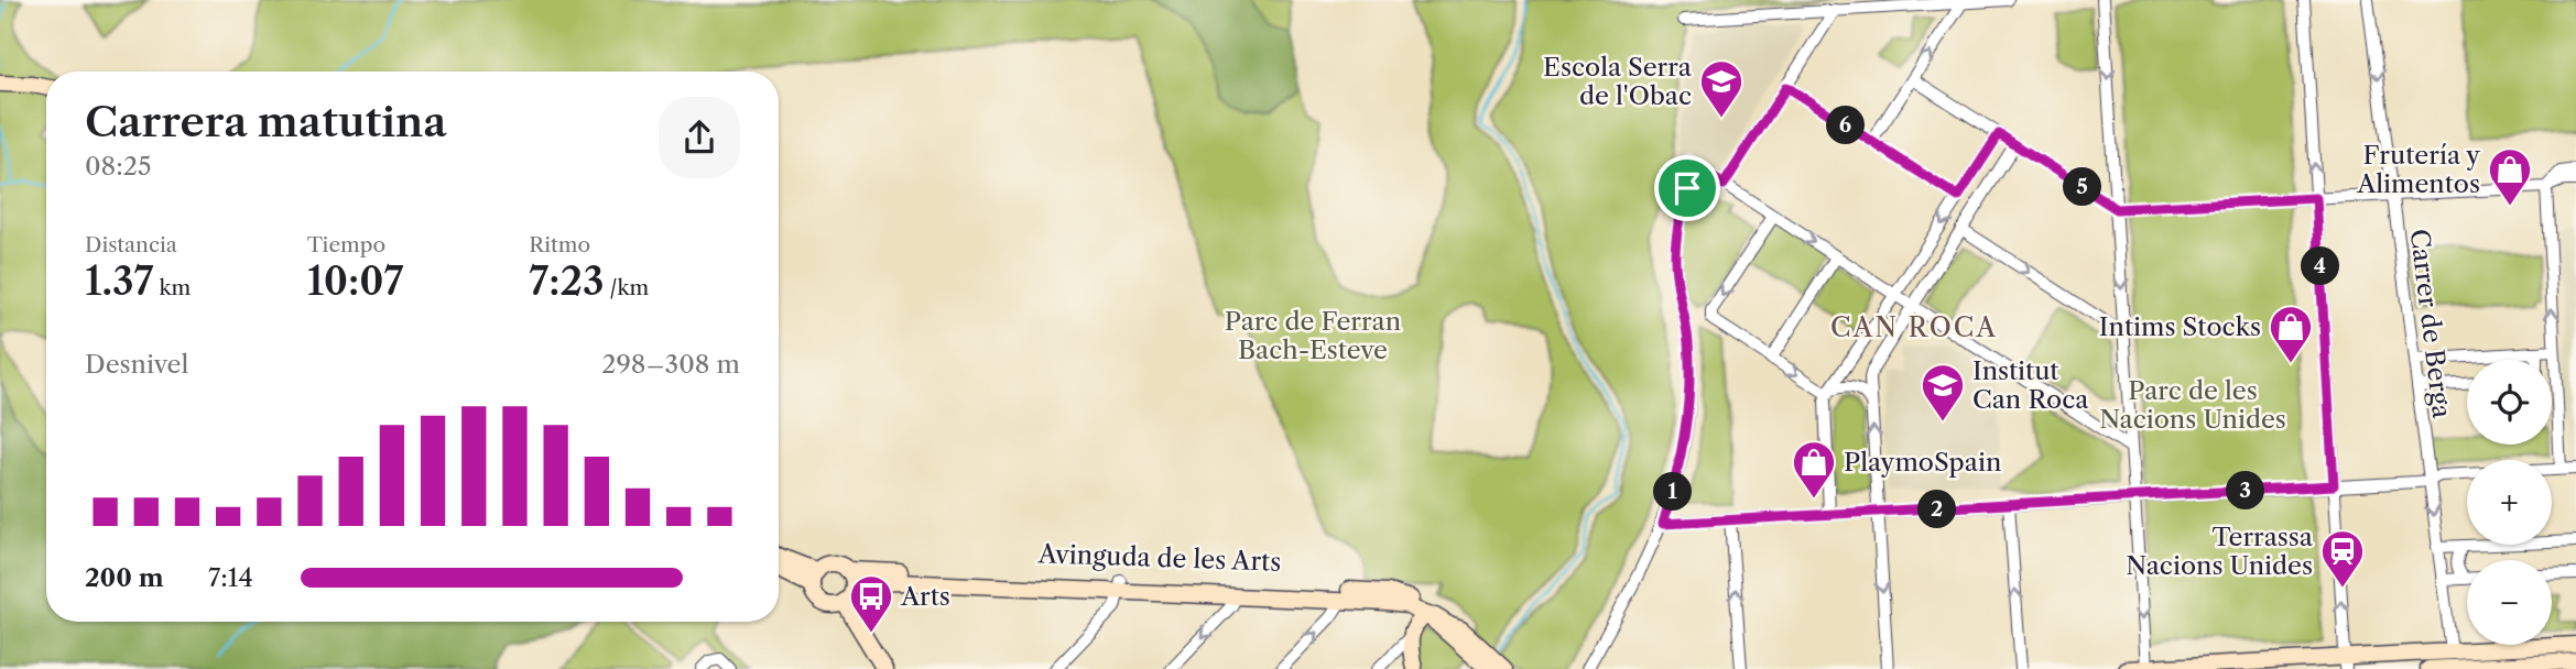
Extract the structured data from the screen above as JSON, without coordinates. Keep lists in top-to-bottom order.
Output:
{
  "streets": {
    "main road": ["Avinguda de les Arts"],
    "street": ["Carrer de Berga"]
  },
  "districts": ["CAN ROCA"],
  "parks": ["Parc de Ferran Bach-Esteve", "Parc de les Nacions Unides"],
  "places": {
    "school or university": ["Escola Serra de l'Obac", "Institut Can Roca"],
    "shop": ["Frutería y Alimentos", "Intims Stocks", "PlaymoSpain"],
    "station": ["Terrassa Nacions Unides"],
    "bus stop": ["Arts"]
  },
  "page": {
    "heading": ["Carrera matutina", "08:25"],
    "pins": [
      "6",
      "5",
      "4",
      "3",
      "1",
      "2"
    ],
    "stats": [
      ["Distancia", "1.37 km"],
      ["Tiempo", "10:07"],
      ["Ritmo", "7:23 /km"]
    ],
    "chart": ["Desnivel", "298–308 m"],
    "map_buttons": ["+", "−"],
    "list": [
      {
        "name": "200 m",
        "note": "7:14"
      }
    ]
  }
}
